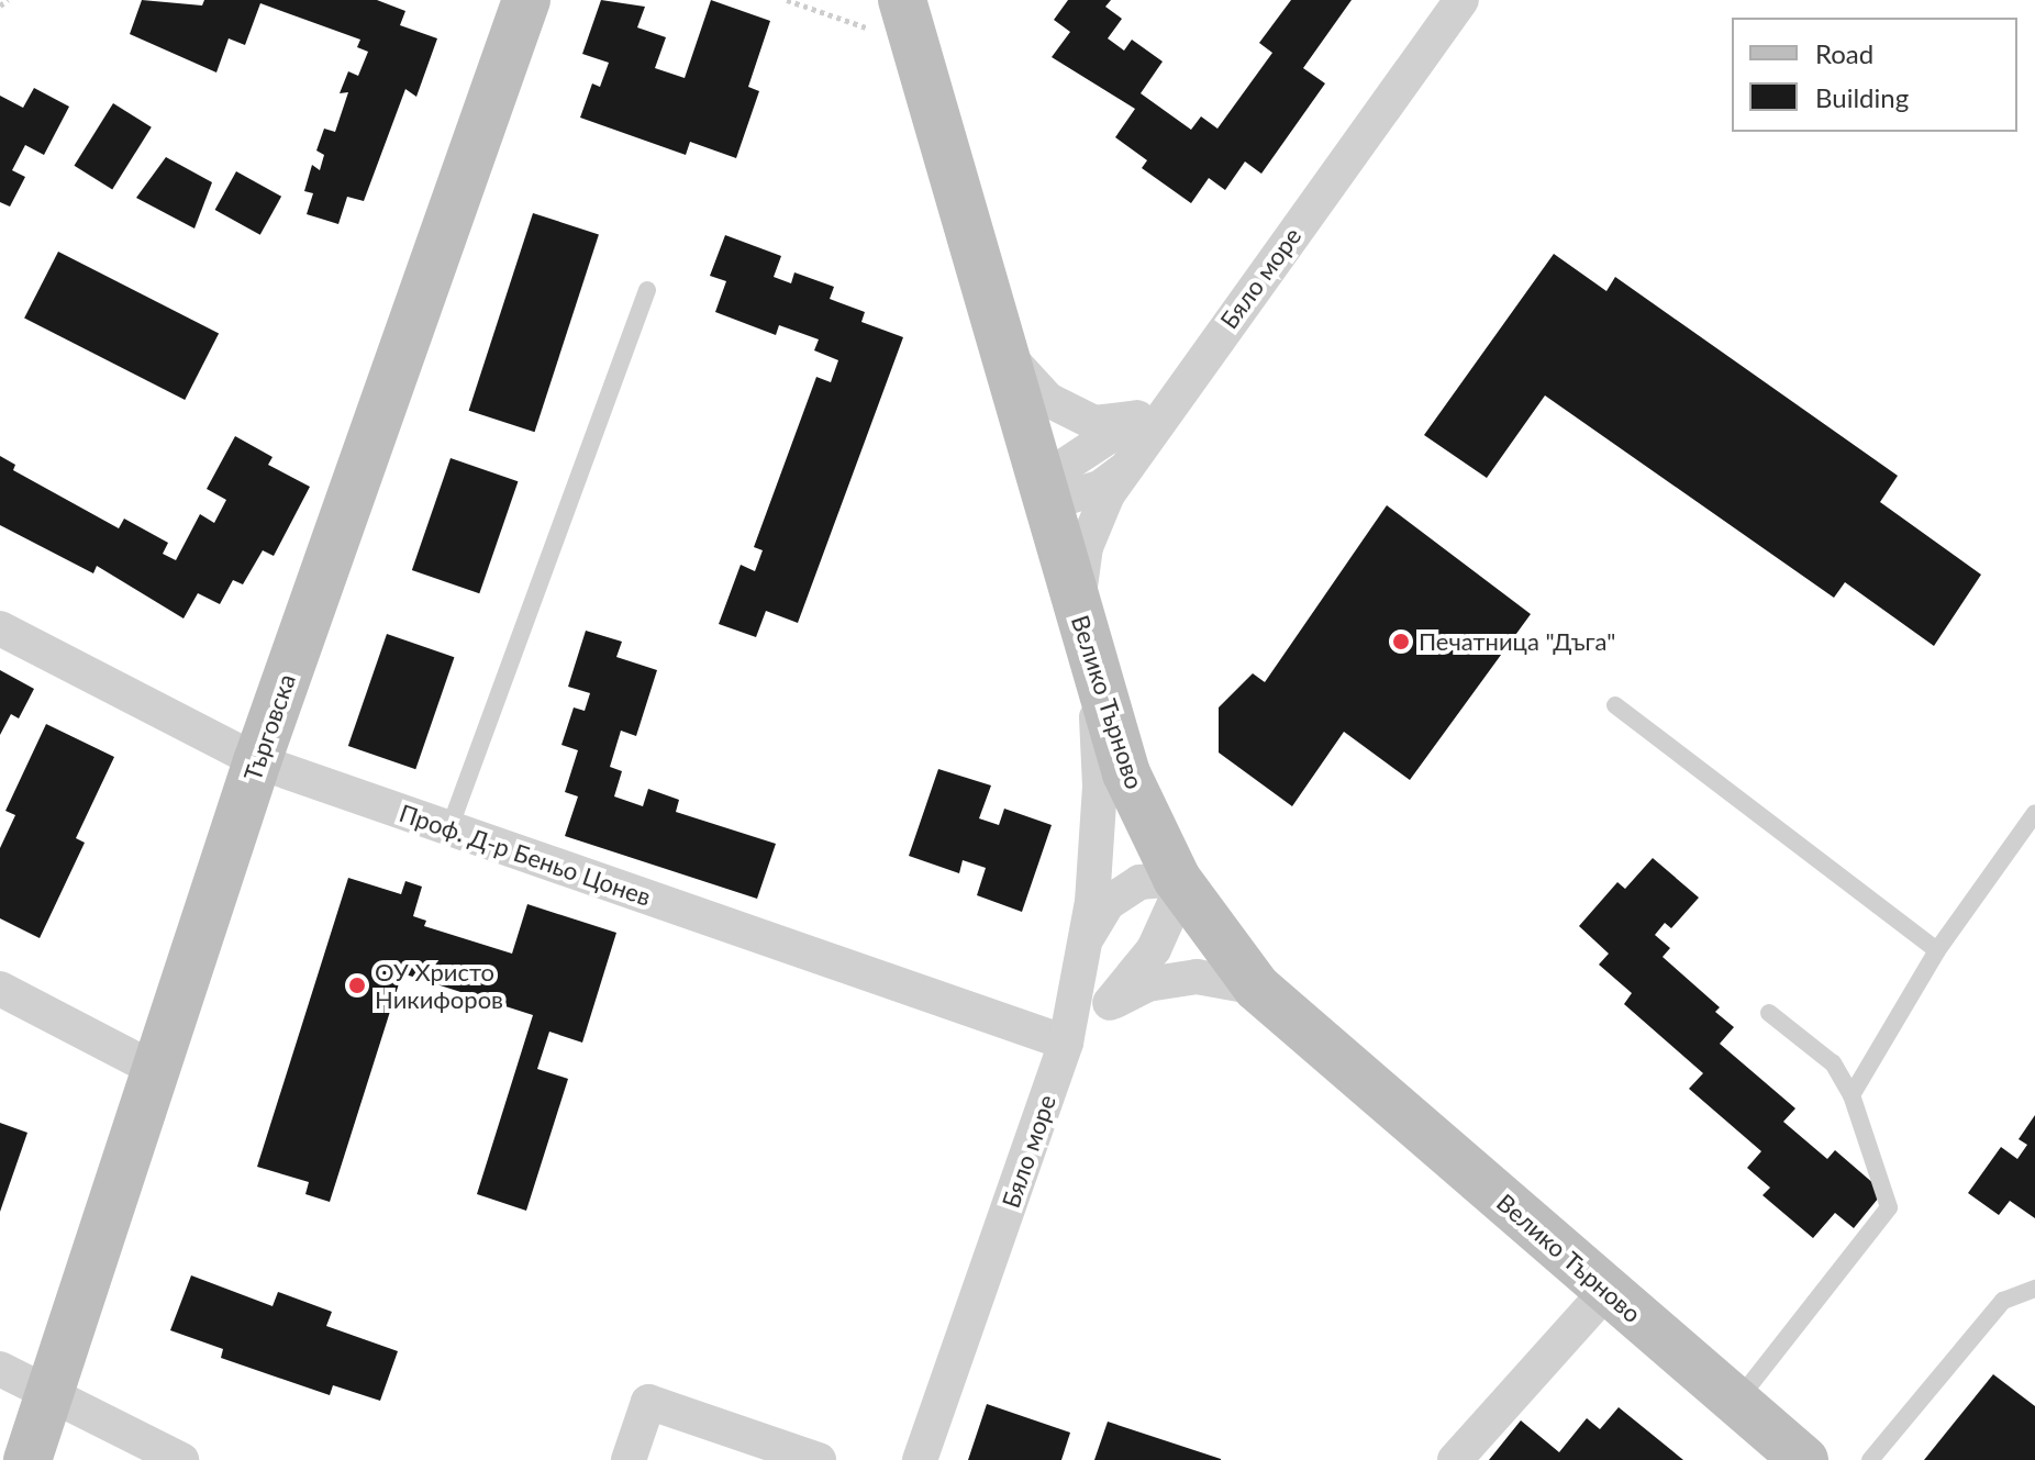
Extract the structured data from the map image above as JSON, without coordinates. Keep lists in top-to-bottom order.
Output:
{
  "streets": {
    "street": [
      "Бяло море",
      "Велико Търново",
      "Търговска",
      "Проф. Д-р Беньо Цонев"
    ]
  },
  "crossings": [
    ["Бяло море", "Велико Търново"],
    ["Бяло море", "Проф. Д-р Беньо Цонев"],
    ["Търговска", "Проф. Д-р Беньо Цонев"]
  ],
  "places": ["Печатница \"Дъга\"", "ОУ Христо Никифоров"],
  "legend": ["Road", "Building"]
}
